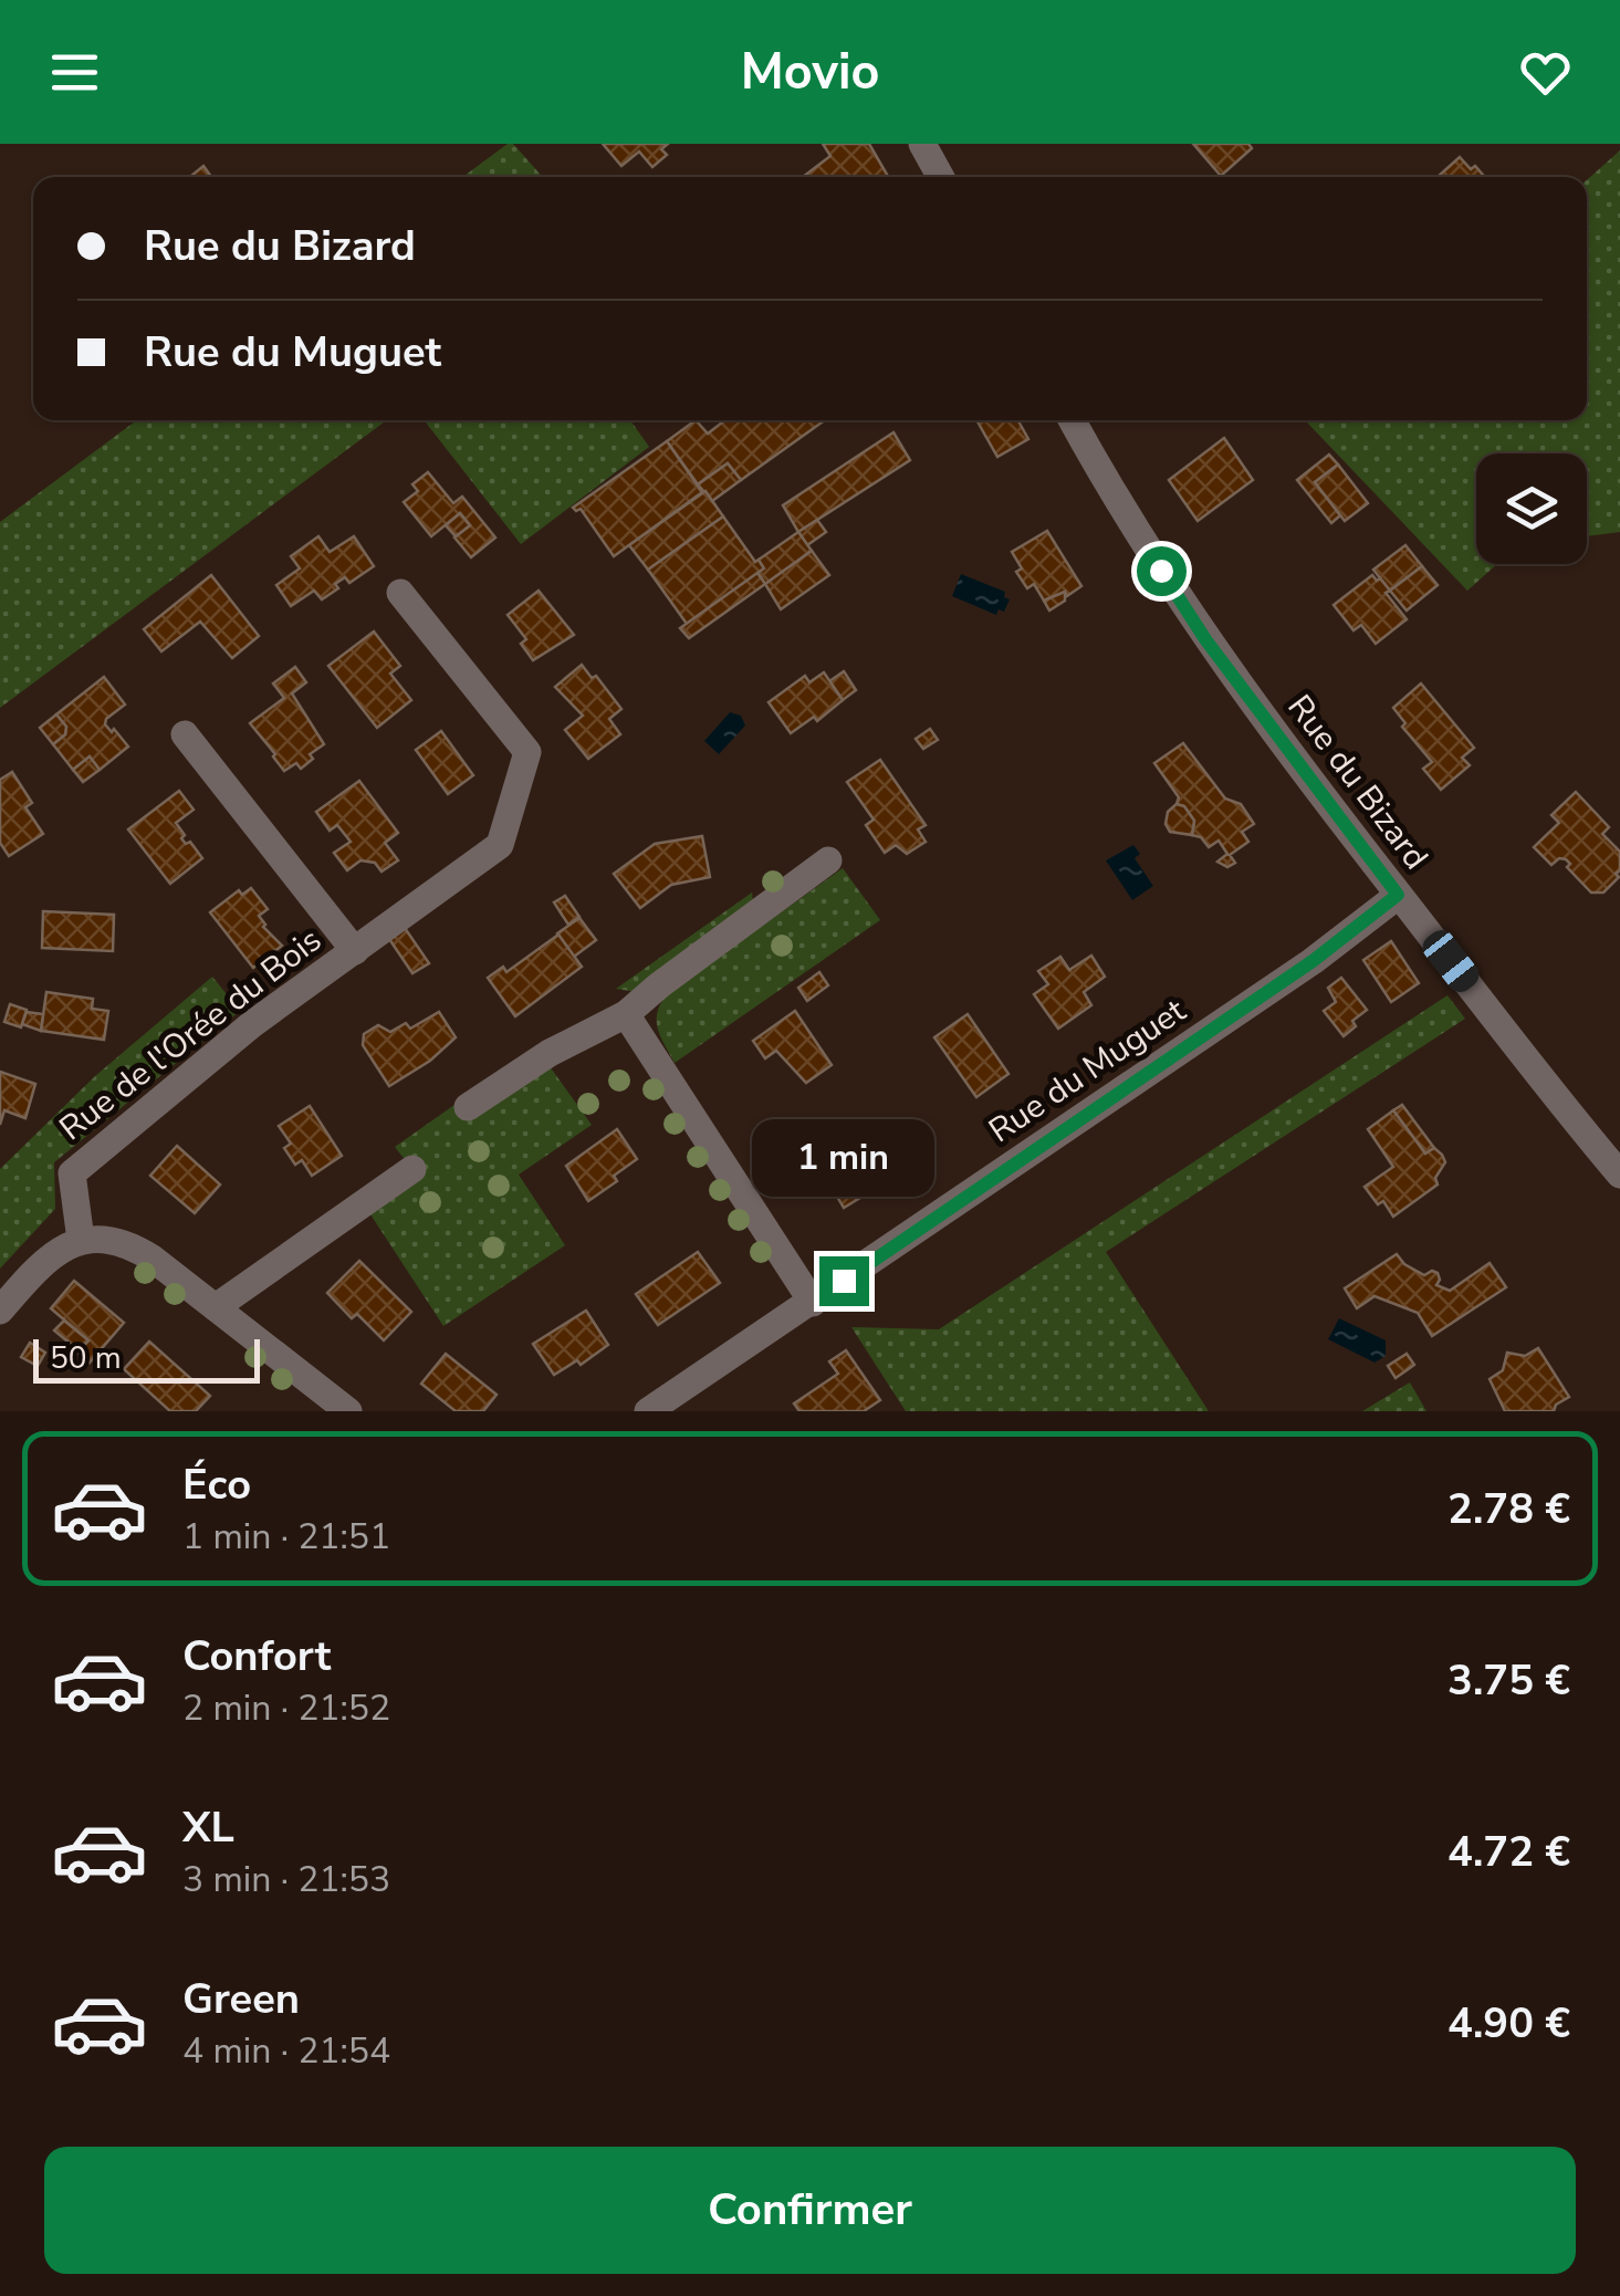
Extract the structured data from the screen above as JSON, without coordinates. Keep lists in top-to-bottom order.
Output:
{
  "streets": {
    "street": ["Rue du Bizard", "Rue de l'Orée du Bois", "Rue du Muguet"]
  },
  "crossings": [
    ["Rue du Bizard", "Rue du Muguet"]
  ],
  "scale_bar": "50 m",
  "page": {
    "header": "Movio",
    "banner": ["Rue du Bizard", "Rue du Muguet"],
    "bubble": "1 min",
    "scale": "50 m",
    "list": [
      {
        "name": "Éco",
        "note": "1 min · 21:51",
        "value": "2.78 €"
      },
      {
        "name": "Confort",
        "note": "2 min · 21:52",
        "value": "3.75 €"
      },
      {
        "name": "XL",
        "note": "3 min · 21:53",
        "value": "4.72 €"
      },
      {
        "name": "Green",
        "note": "4 min · 21:54",
        "value": "4.90 €"
      }
    ],
    "buttons": "Confirmer"
  }
}
